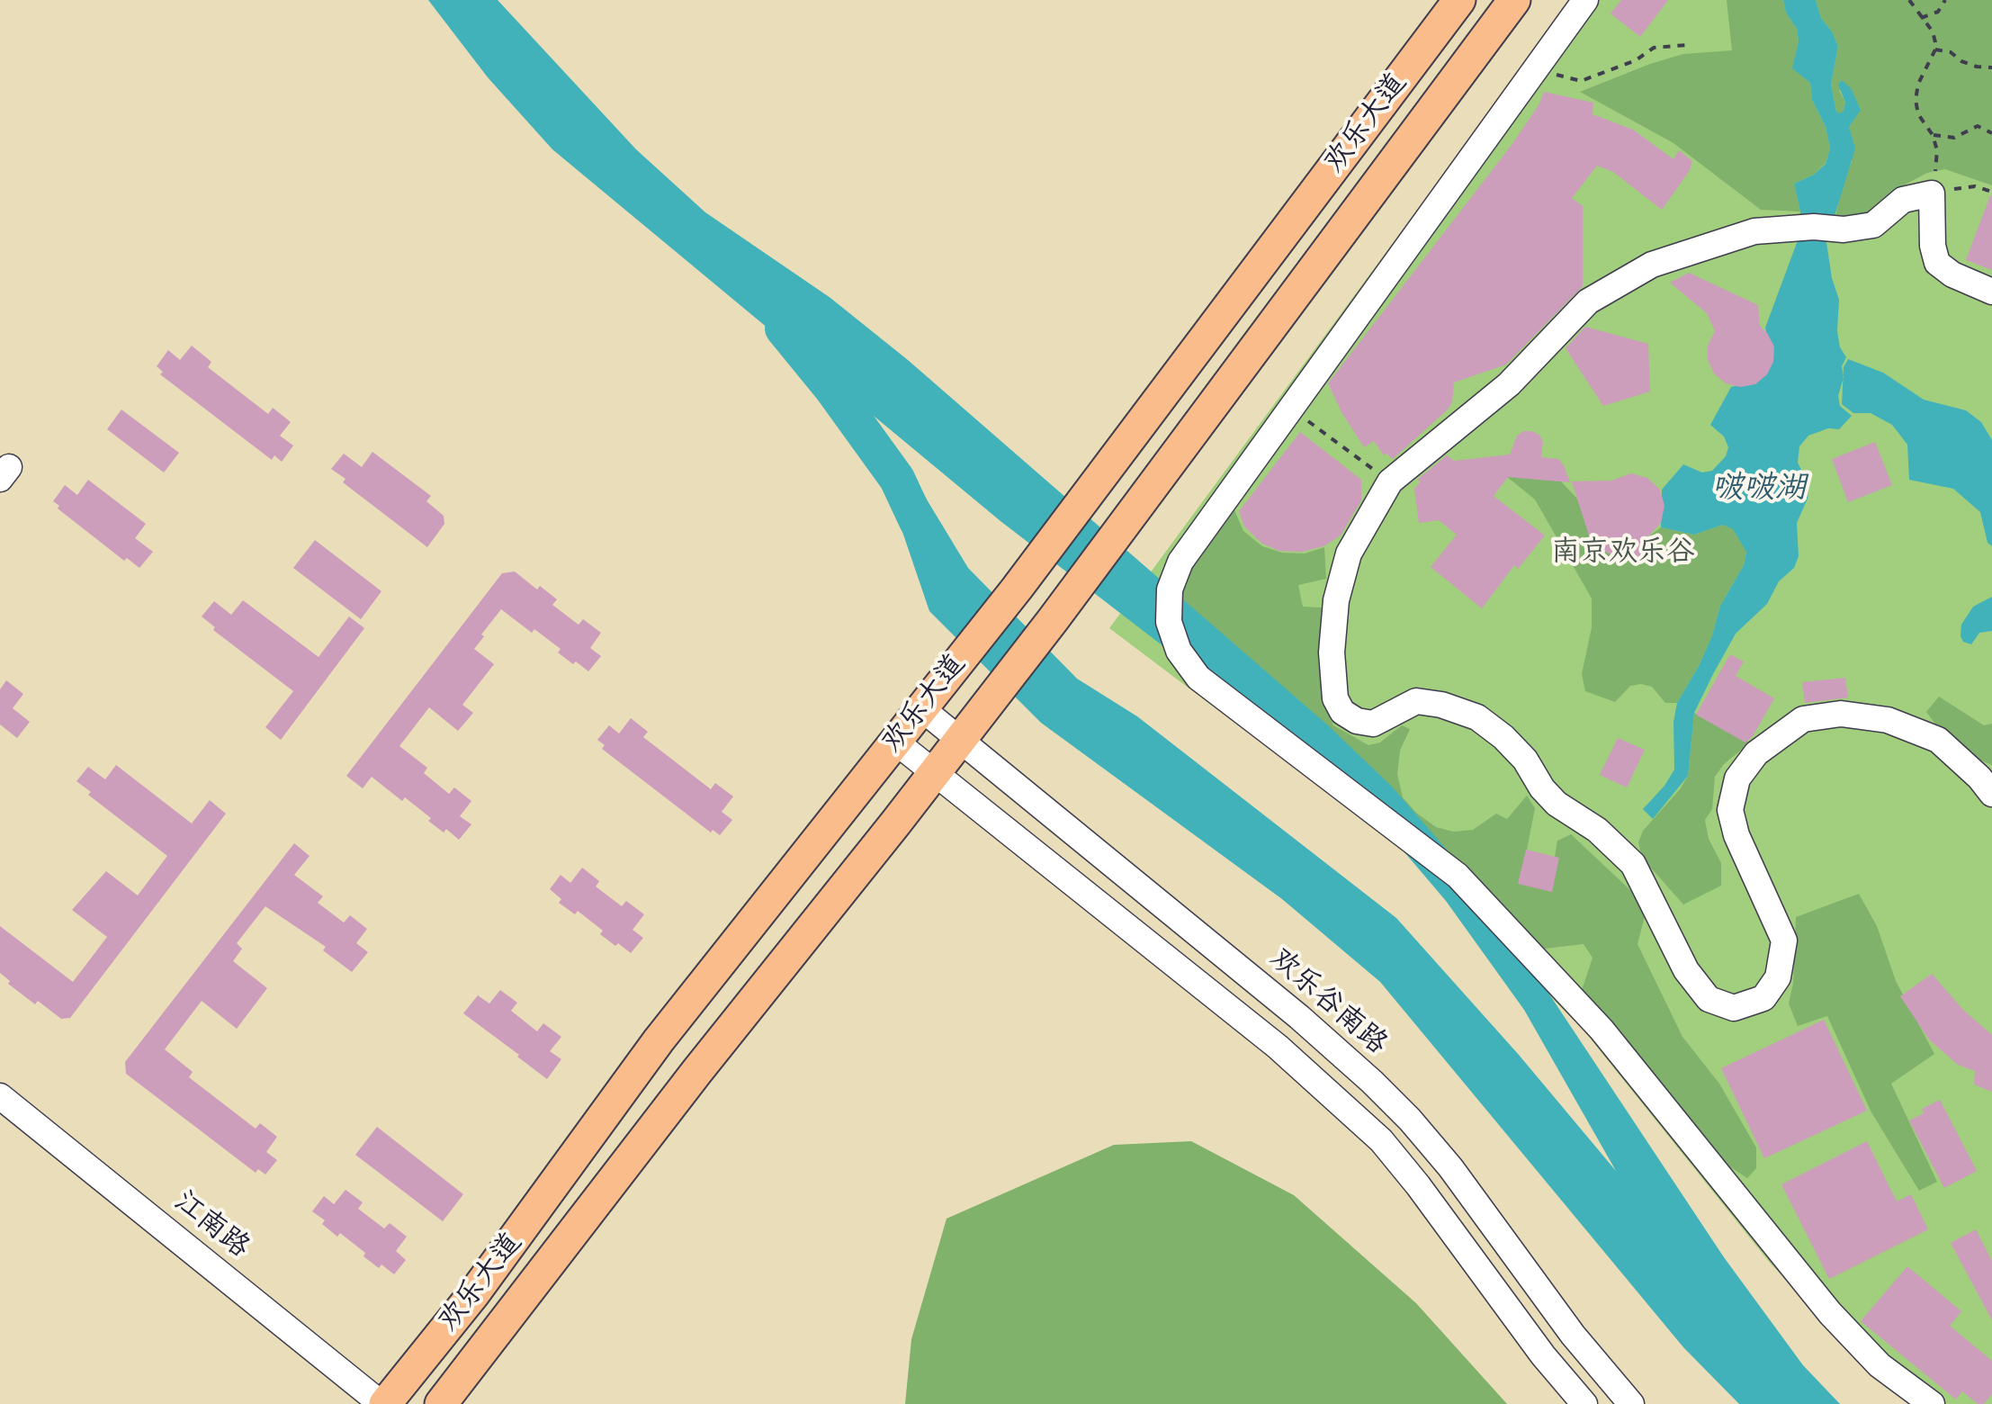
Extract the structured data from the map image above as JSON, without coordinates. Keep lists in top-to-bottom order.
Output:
{
  "streets": {
    "main road": ["欢乐大道"],
    "street": ["欢乐谷南路", "江南路"]
  },
  "crossings": [
    ["欢乐大道", "欢乐谷南路"],
    ["欢乐大道", "江南路"]
  ],
  "water": ["啵啵湖"],
  "parks": ["南京欢乐谷"]
}
